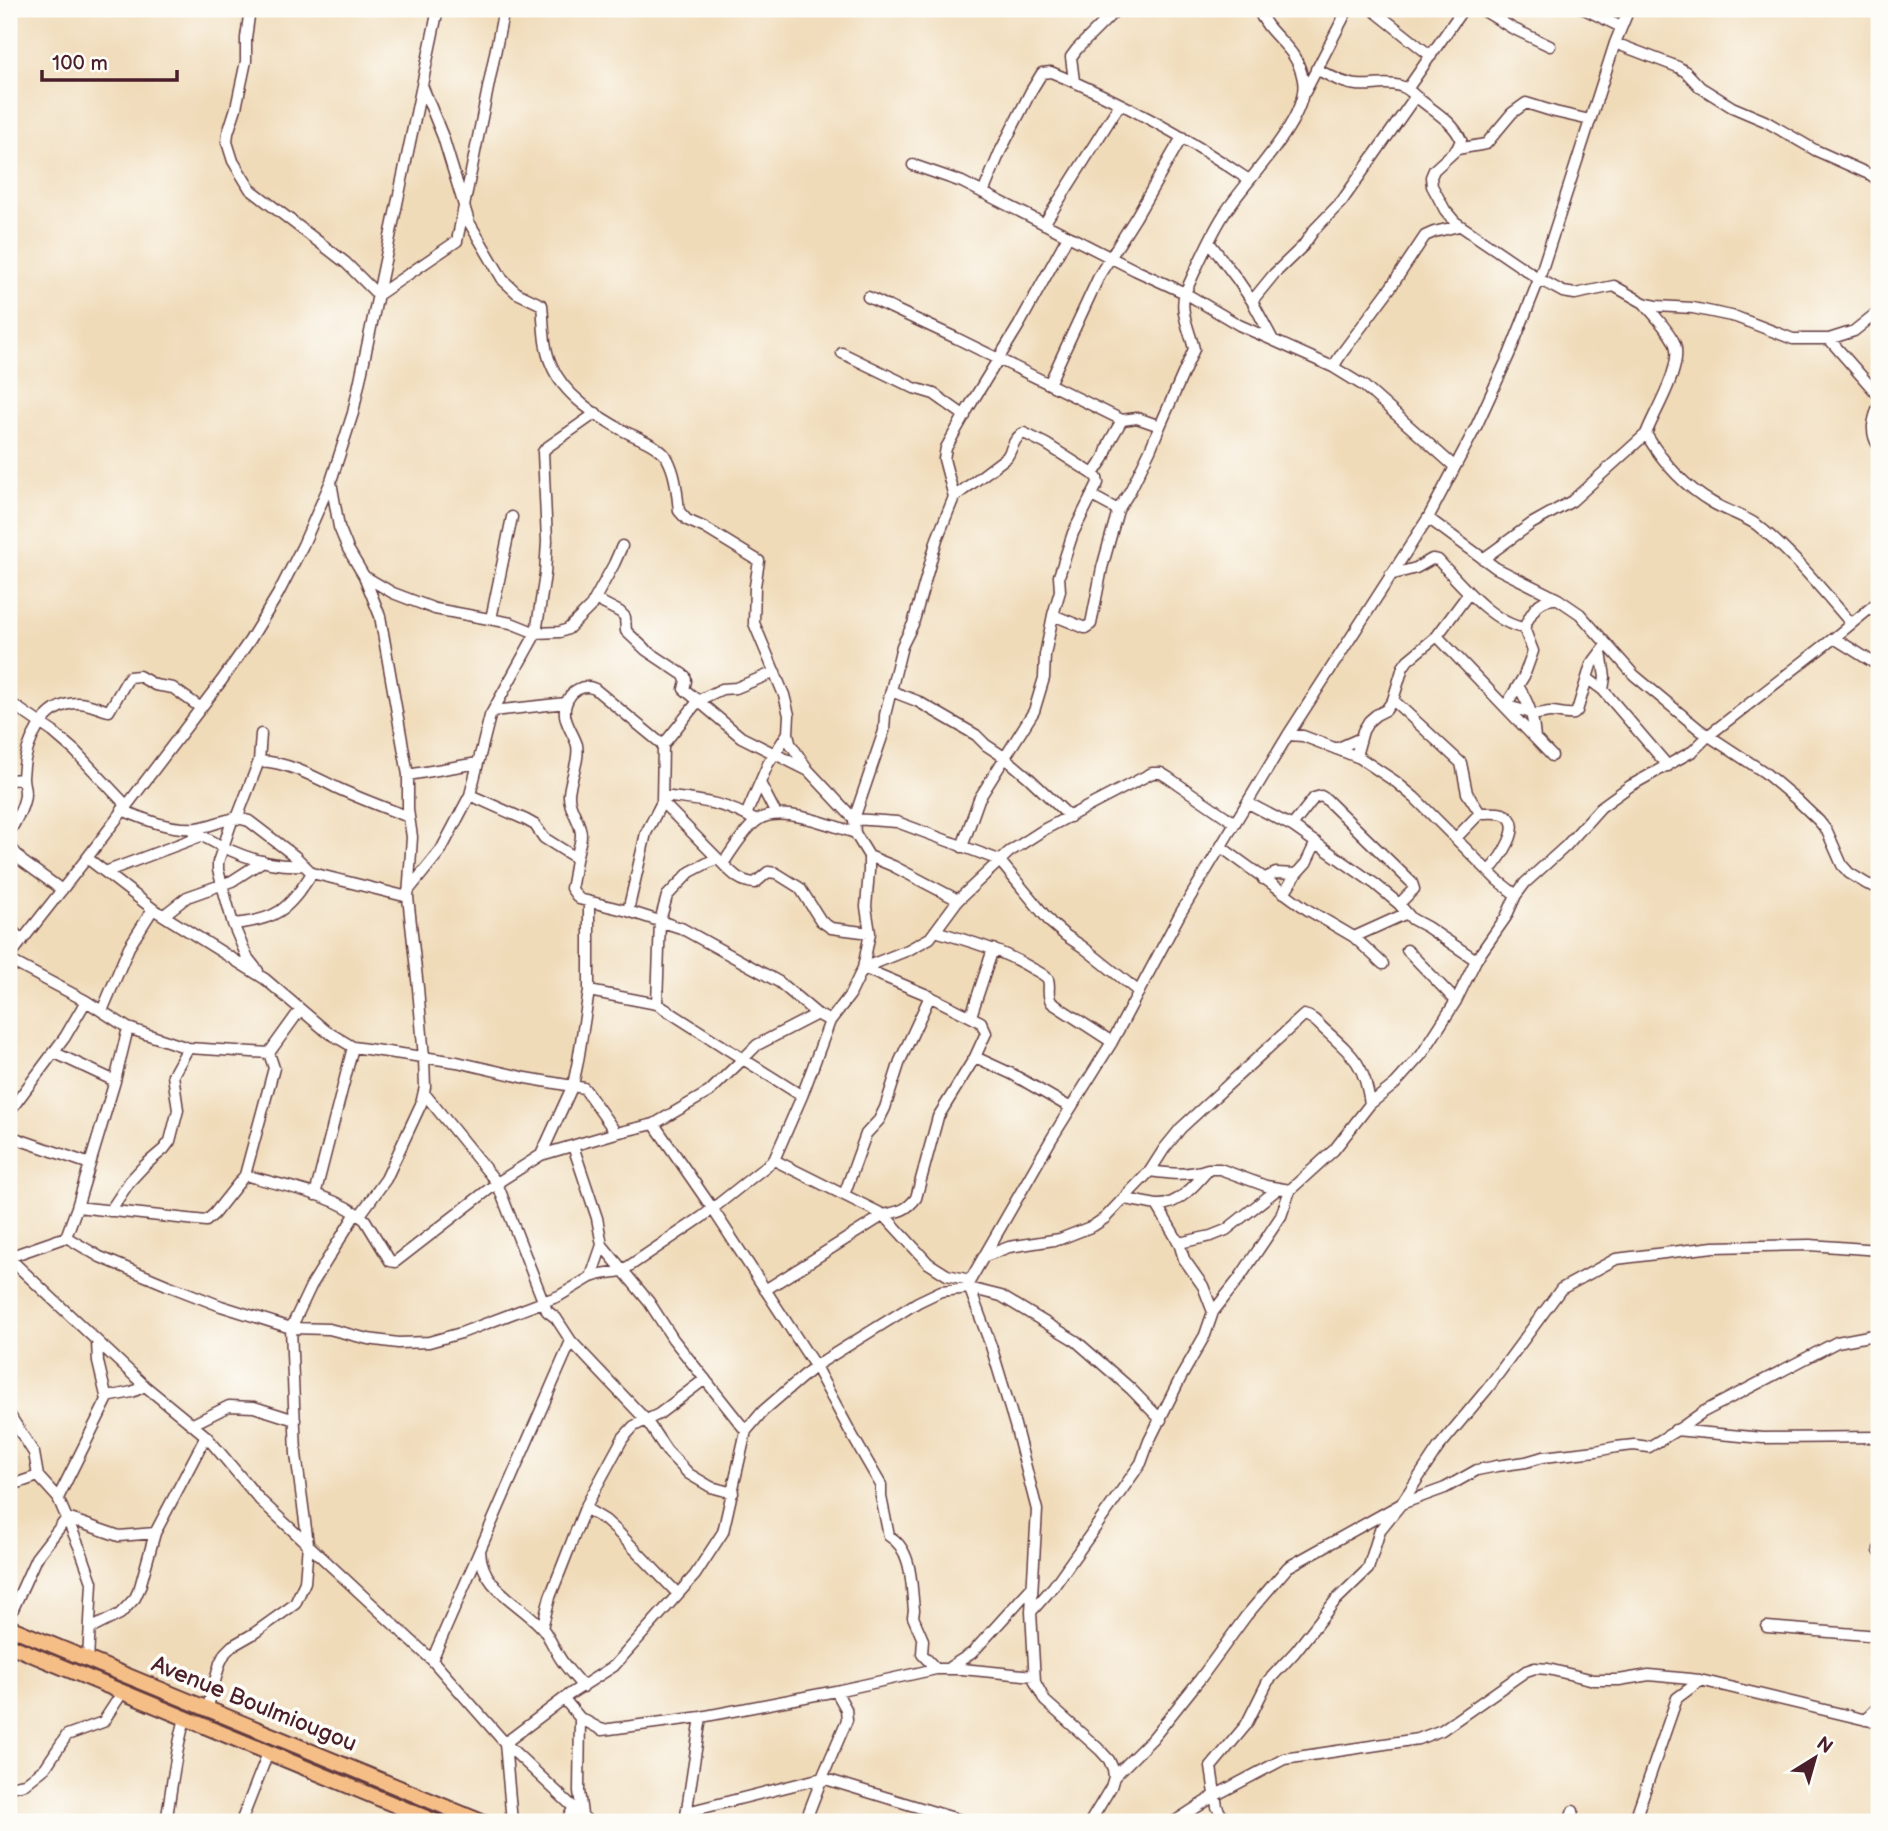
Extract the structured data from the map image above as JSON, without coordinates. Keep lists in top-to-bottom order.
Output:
{
  "streets": {
    "highway": ["Avenue Boulmiougou"]
  },
  "scale_bar": "100 m",
  "north": "top right"
}
